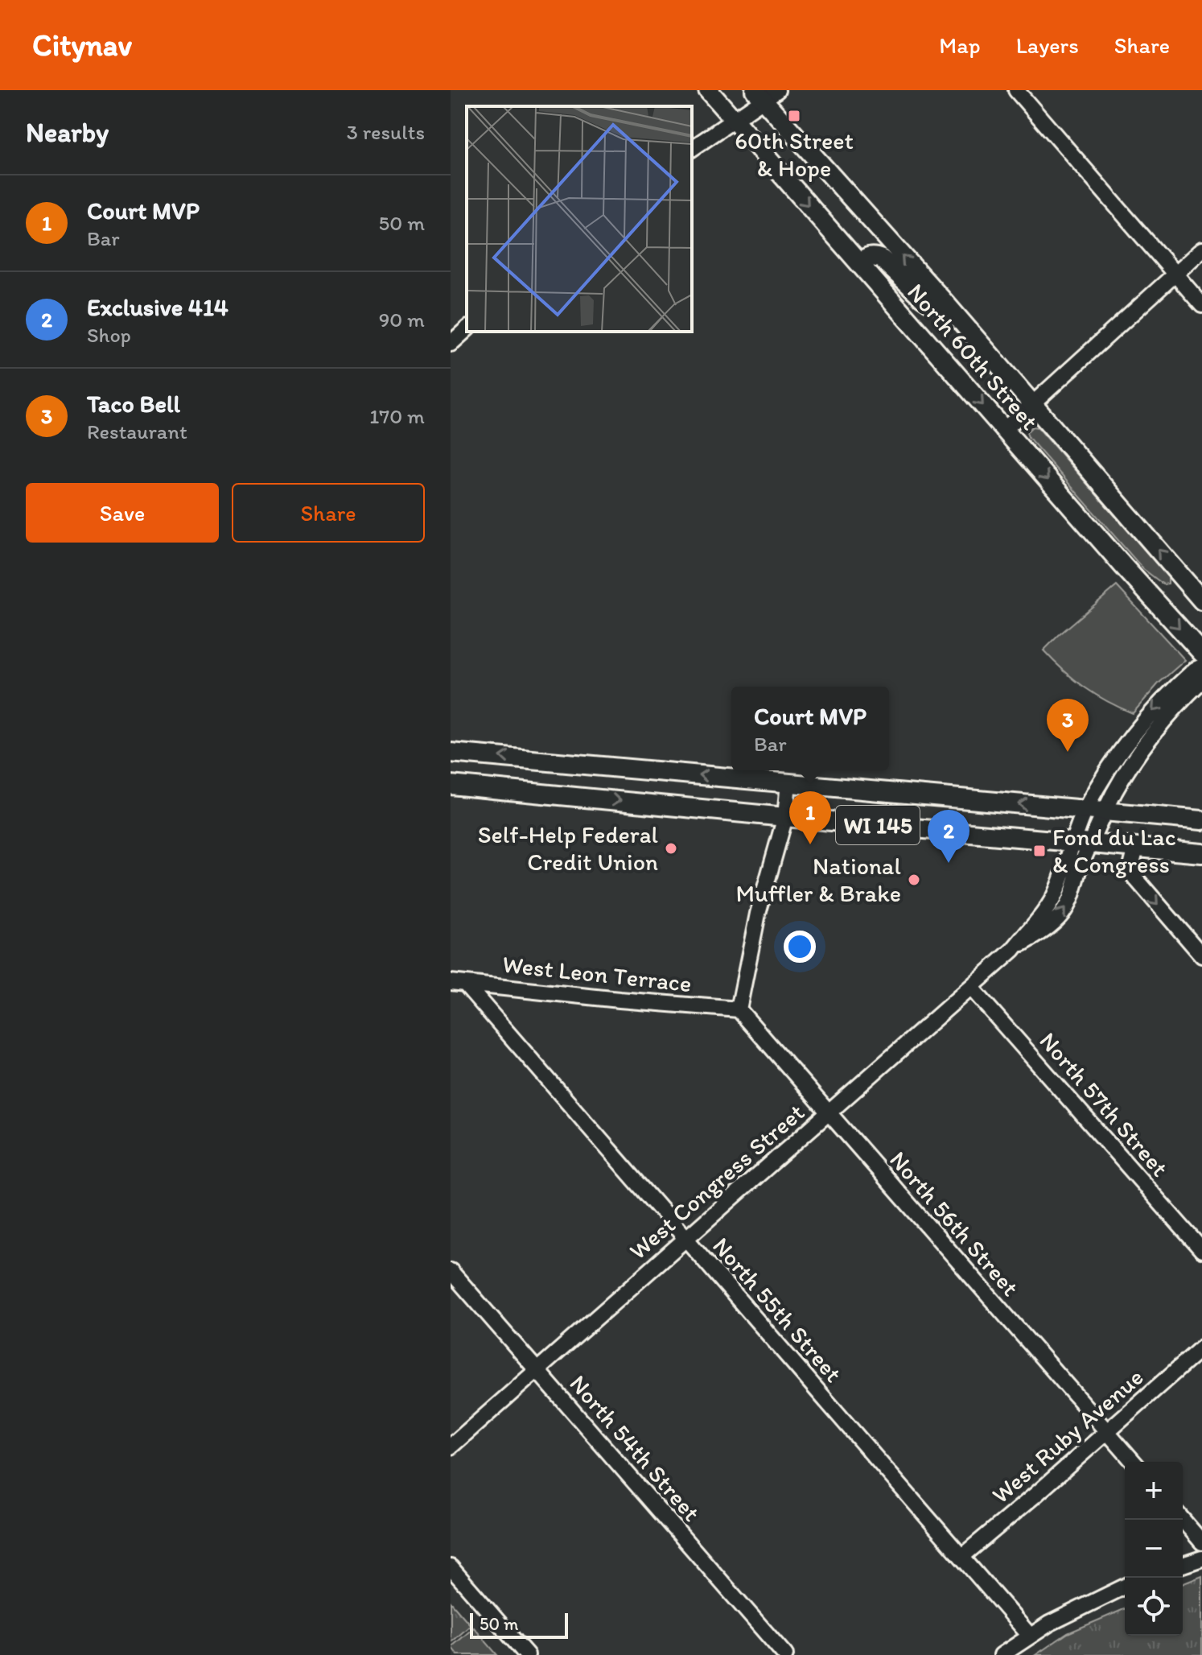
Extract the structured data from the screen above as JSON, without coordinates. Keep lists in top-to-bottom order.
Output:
{
  "streets": {
    "main road": ["North 60th Street", "WI 145"],
    "street": [
      "West Leon Terrace",
      "North 57th Street",
      "West Congress Street",
      "North 56th Street",
      "North 55th Street",
      "West Ruby Avenue",
      "North 54th Street"
    ]
  },
  "crossings": [
    ["WI 145", "West Congress Street"],
    ["West Leon Terrace", "North 56th Street"],
    ["West Leon Terrace", "North 55th Street"],
    ["North 57th Street", "West Congress Street"],
    ["West Congress Street", "North 56th Street"],
    ["West Congress Street", "North 55th Street"],
    ["West Congress Street", "North 54th Street"],
    ["North 56th Street", "West Ruby Avenue"],
    ["North 55th Street", "West Ruby Avenue"]
  ],
  "places": {
    "transit": ["60th Street & Hope", "Fond du Lac & Congress"],
    "other": ["Self-Help Federal Credit Union", "National Muffler & Brake"]
  },
  "scale_bar": "50 m",
  "page": {
    "header": "Citynav",
    "nav": ["Map", "Layers", "Share"],
    "heading": ["Nearby", "3 results"],
    "list": [
      {
        "mark": "1",
        "name": "Court MVP",
        "note": "Bar",
        "value": "50 m"
      },
      {
        "mark": "2",
        "name": "Exclusive 414",
        "note": "Shop",
        "value": "90 m"
      },
      {
        "mark": "3",
        "name": "Taco Bell",
        "note": "Restaurant",
        "value": "170 m"
      }
    ],
    "buttons": ["Save", "Share"],
    "popup": ["Court MVP", "Bar"],
    "pins": ["3", "1", "2"],
    "map_buttons": ["+", "−"],
    "scale": "50 m"
  }
}
